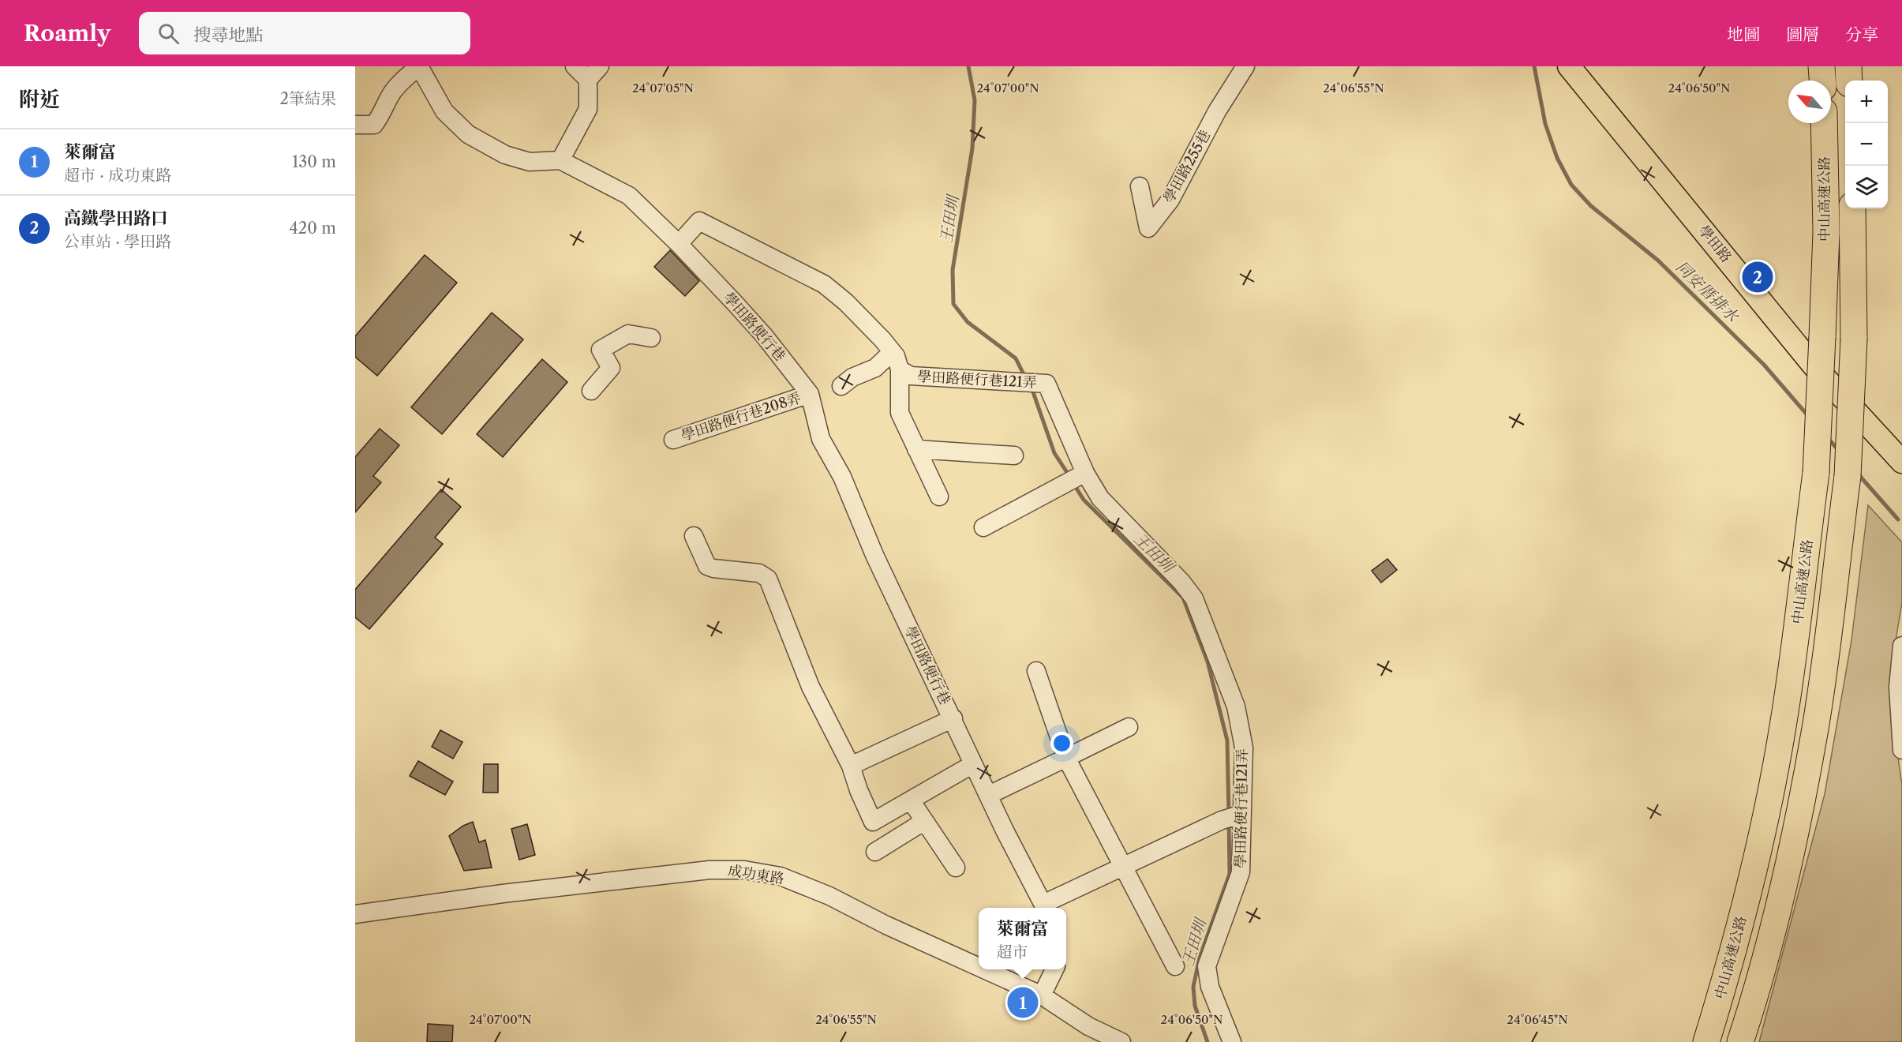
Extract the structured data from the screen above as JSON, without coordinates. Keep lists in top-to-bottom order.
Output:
{
  "streets": {
    "highway": ["中山高速公路"],
    "main road": ["學田路"],
    "street": [
      "學田路255巷",
      "學田路便行巷",
      "學田路便行巷121弄",
      "學田路便行巷208弄",
      "成功東路"
    ]
  },
  "crossings": [
    ["學田路便行巷", "學田路便行巷121弄"],
    ["學田路便行巷", "學田路便行巷208弄"]
  ],
  "water": ["王田圳", "同安厝排水"],
  "north": "top left",
  "page": {
    "header": "Roamly",
    "search": "搜尋地點",
    "nav": ["地圖", "圖層", "分享"],
    "heading": ["附近", "2筆結果"],
    "map_buttons": ["+", "−"],
    "list": [
      {
        "mark": "1",
        "name": "萊爾富",
        "note": "超市 · 成功東路",
        "value": "130 m"
      },
      {
        "mark": "2",
        "name": "高鐵學田路口",
        "note": "公車站 · 學田路",
        "value": "420 m"
      }
    ],
    "pins": ["2", "1"],
    "popup": ["萊爾富", "超市"]
  },
  "coordinates": [
    "24°07'05\"N",
    "24°07'00\"N",
    "24°06'55\"N",
    "24°06'50\"N",
    "24°06'45\"N"
  ]
}
